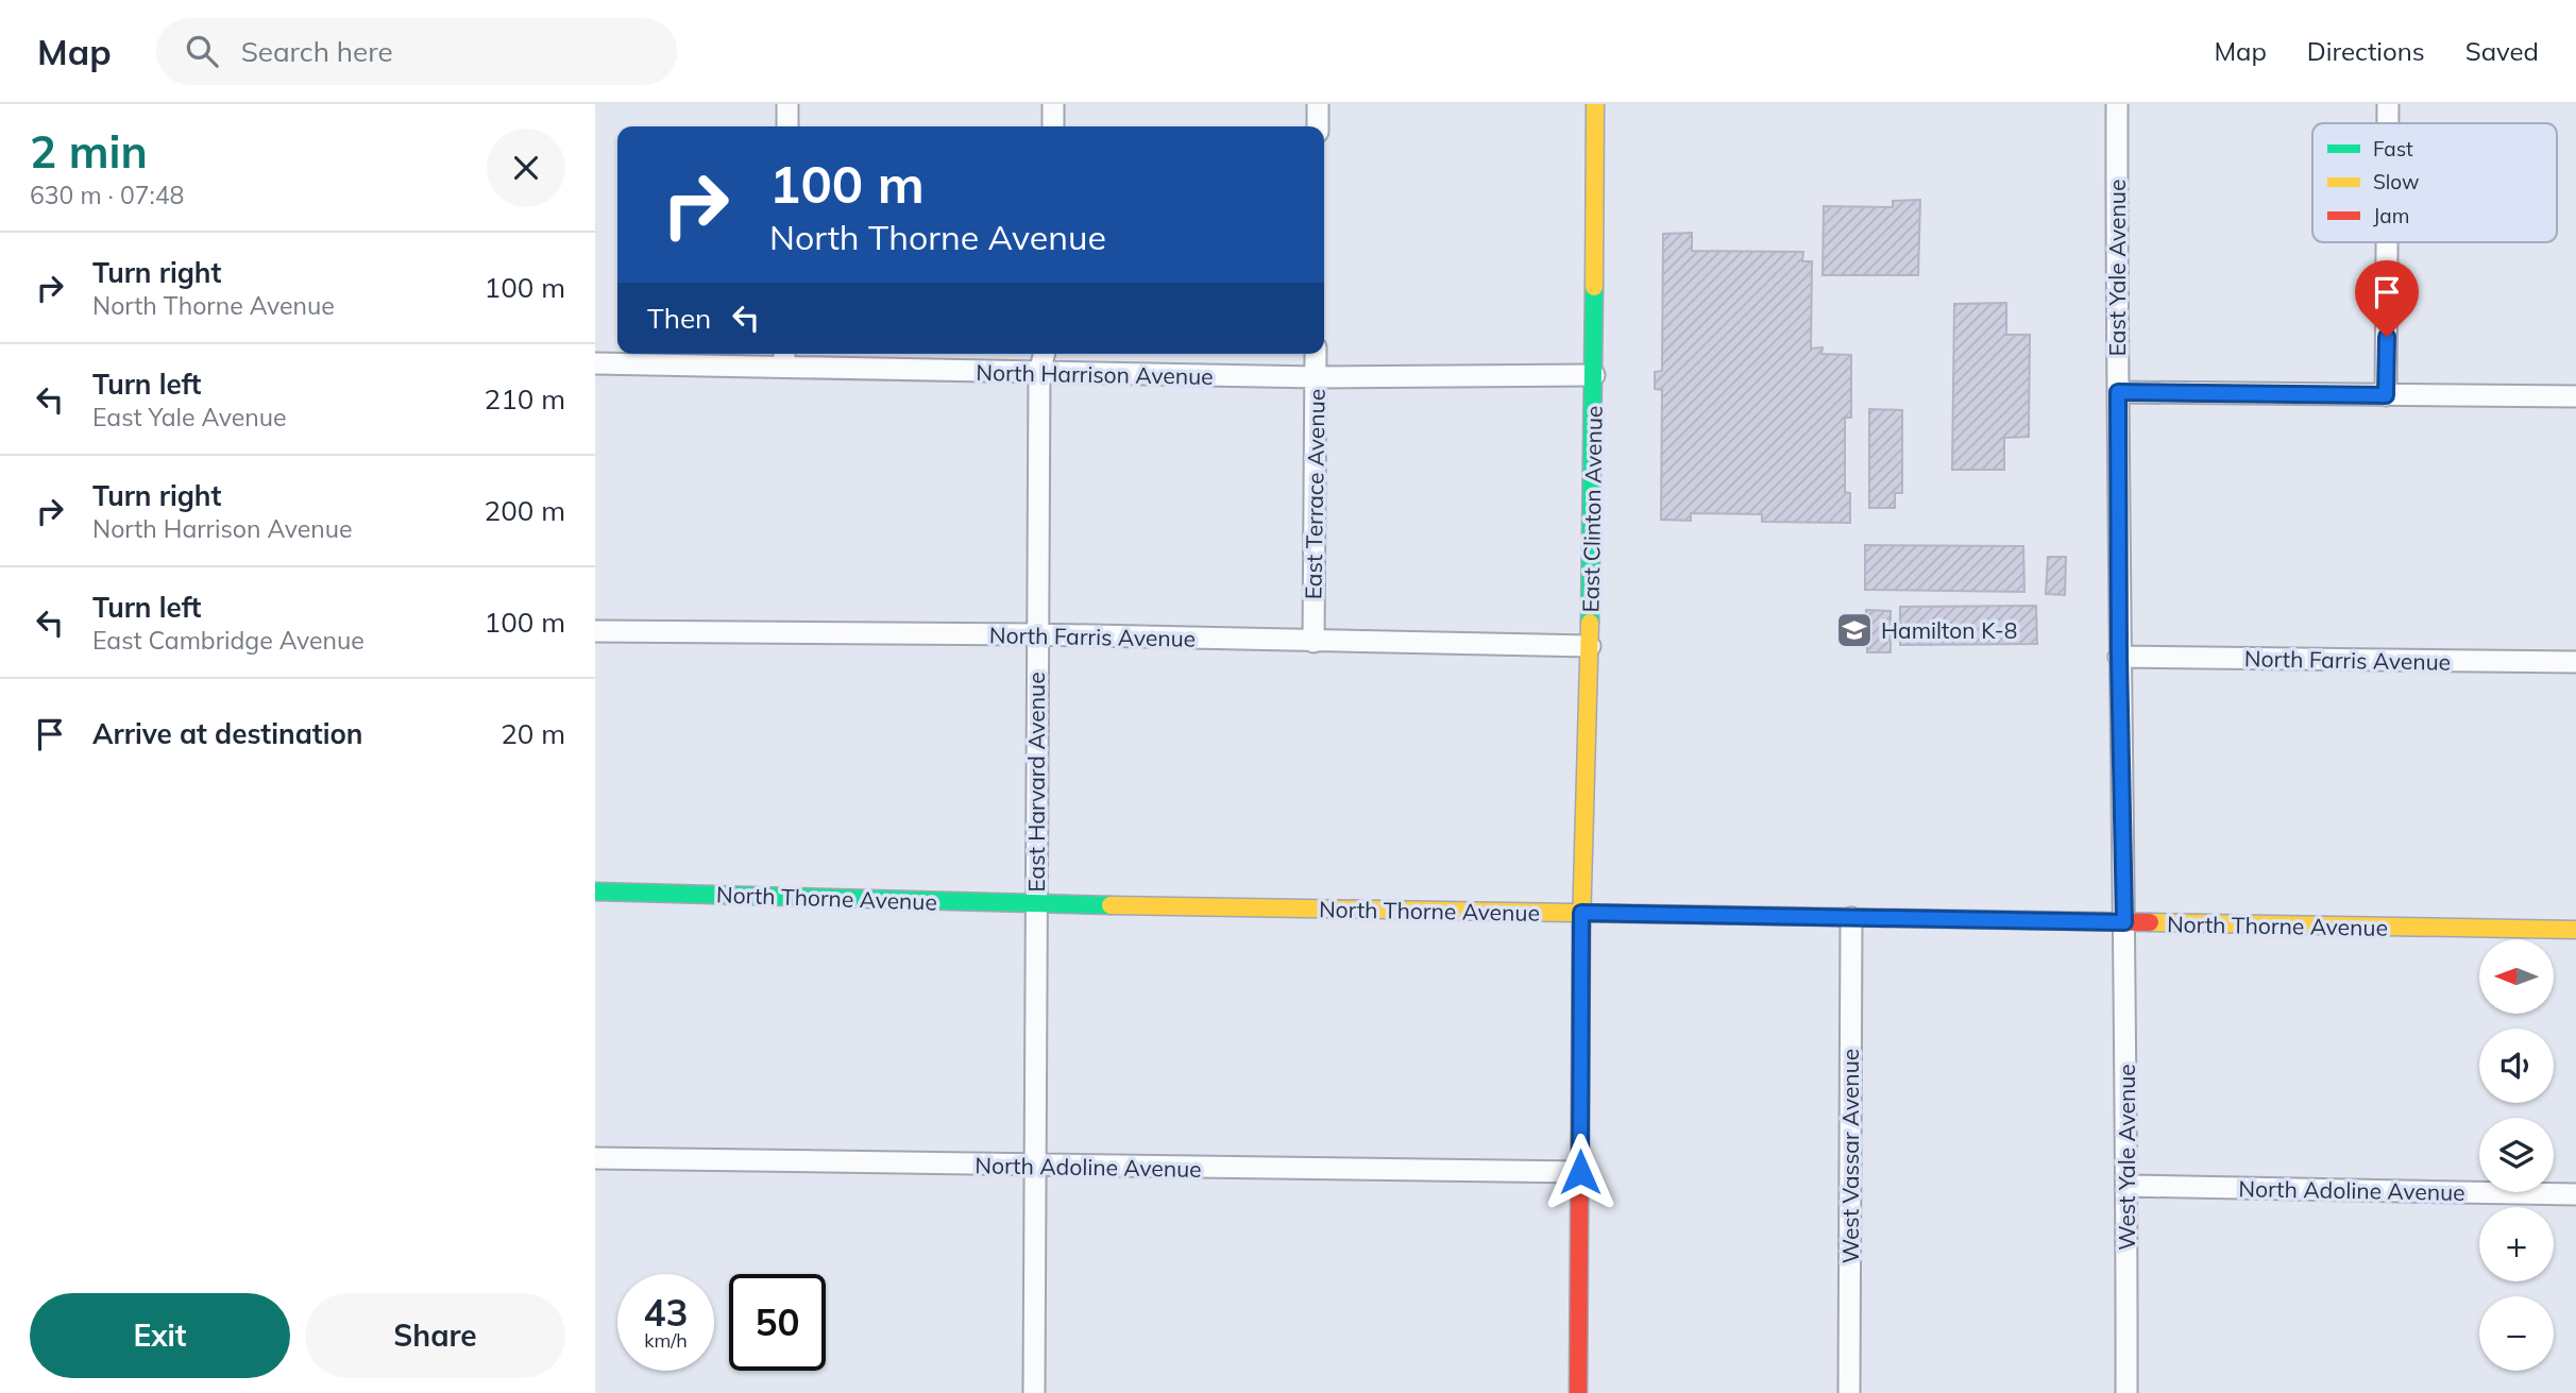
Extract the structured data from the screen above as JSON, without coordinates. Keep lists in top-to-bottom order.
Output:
{
  "streets": {
    "street": [
      "East Yale Avenue",
      "North Harrison Avenue",
      "East Terrace Avenue",
      "East Clinton Avenue",
      "North Farris Avenue",
      "East Harvard Avenue",
      "North Thorne Avenue",
      "West Vassar Avenue",
      "West Yale Avenue",
      "North Adoline Avenue"
    ]
  },
  "crossings": [
    ["East Yale Avenue", "North Farris Avenue"],
    ["East Yale Avenue", "North Thorne Avenue"],
    ["East Yale Avenue", "West Yale Avenue"],
    ["North Harrison Avenue", "East Terrace Avenue"],
    ["North Harrison Avenue", "East Clinton Avenue"],
    ["North Harrison Avenue", "East Harvard Avenue"],
    ["East Terrace Avenue", "North Farris Avenue"],
    ["East Clinton Avenue", "North Farris Avenue"],
    ["East Clinton Avenue", "North Thorne Avenue"],
    ["East Clinton Avenue", "North Adoline Avenue"],
    ["North Farris Avenue", "East Harvard Avenue"],
    ["East Harvard Avenue", "North Thorne Avenue"],
    ["East Harvard Avenue", "North Adoline Avenue"],
    ["North Thorne Avenue", "West Vassar Avenue"],
    ["North Thorne Avenue", "West Yale Avenue"],
    ["West Yale Avenue", "North Adoline Avenue"]
  ],
  "places": {
    "school or university": ["Hamilton K-8"]
  },
  "legend": ["Fast", "Slow", "Jam"],
  "north": "left",
  "page": {
    "header": "Map",
    "search": "Search here",
    "nav": ["Map", "Directions", "Saved"],
    "heading": ["2 min", "630 m · 07:48"],
    "turn": ["100 m", "North Thorne Avenue"],
    "list": [
      {
        "name": "Turn right",
        "note": "North Thorne Avenue",
        "value": "100 m"
      },
      {
        "name": "Turn left",
        "note": "East Yale Avenue",
        "value": "210 m"
      },
      {
        "name": "Turn right",
        "note": "North Harrison Avenue",
        "value": "200 m"
      },
      {
        "name": "Turn left",
        "note": "East Cambridge Avenue",
        "value": "100 m"
      },
      {
        "name": "Arrive at destination",
        "value": "20 m"
      }
    ],
    "then": "Then",
    "map_buttons": ["+", "−"],
    "speed": "43 km/h",
    "limit": "50",
    "buttons": ["Exit", "Share"]
  }
}
